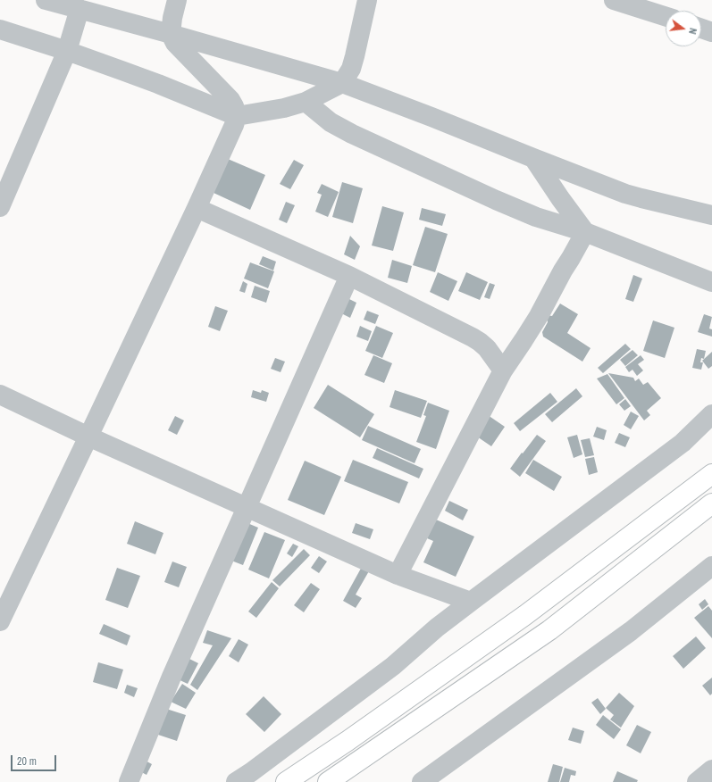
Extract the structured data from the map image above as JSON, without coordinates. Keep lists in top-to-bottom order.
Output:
{
  "scale_bar": "20 m",
  "north": "right"
}
